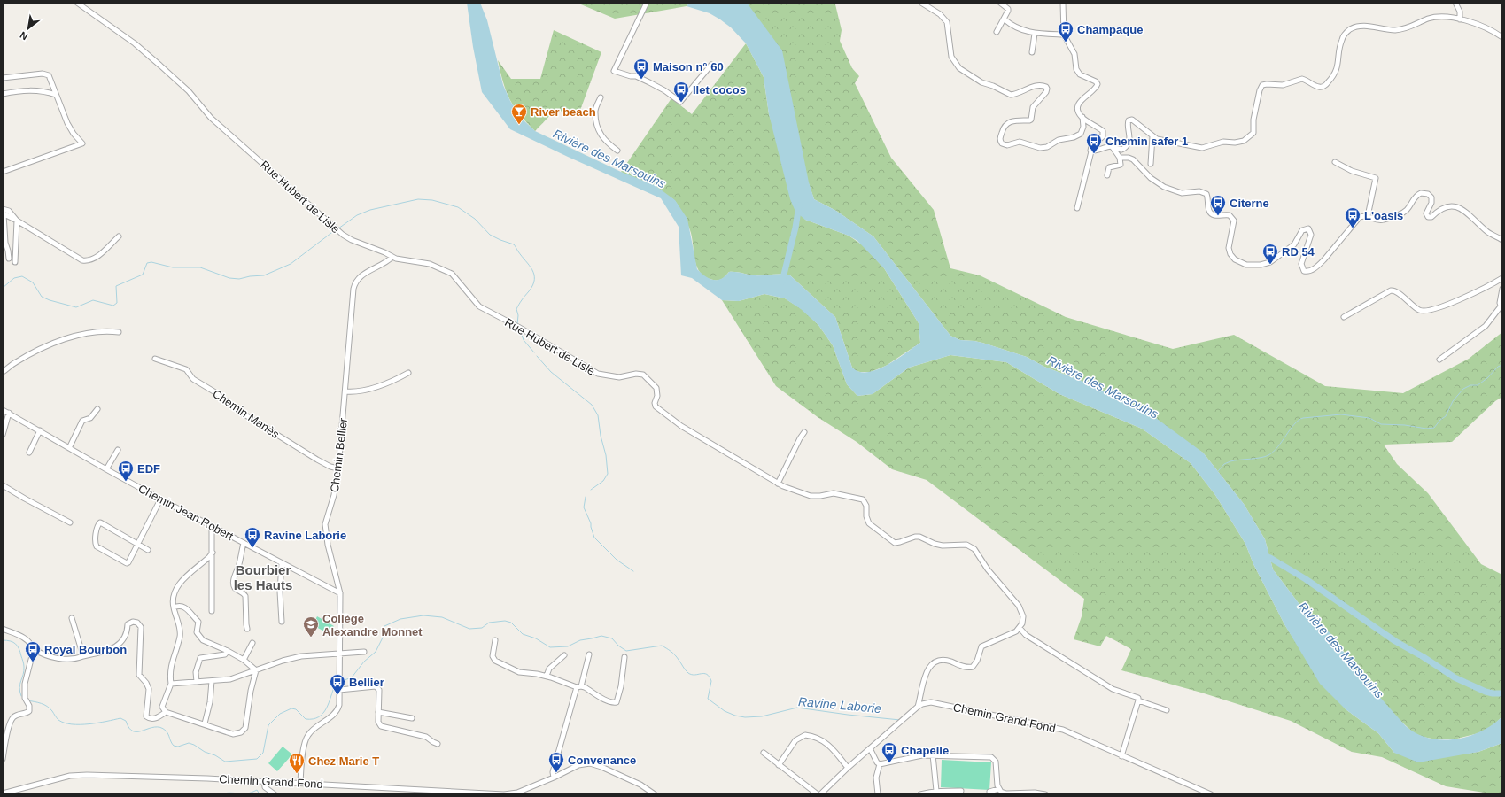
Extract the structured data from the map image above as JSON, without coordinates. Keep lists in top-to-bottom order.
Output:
{
  "streets": {
    "street": [
      "Rue Hubert de Lisle",
      "Chemin Manès",
      "Chemin Bellier",
      "Chemin Jean Robert",
      "Chemin Grand Fond"
    ]
  },
  "crossings": [
    ["Rue Hubert de Lisle", "Chemin Bellier"],
    ["Chemin Manès", "Chemin Bellier"],
    ["Chemin Bellier", "Chemin Jean Robert"],
    ["Chemin Bellier", "Chemin Grand Fond"]
  ],
  "districts": ["Bourbier les Hauts"],
  "water": ["Rivière des Marsouins", "Ravine Laborie"],
  "places": {
    "bus stop": [
      "Champaque",
      "Maison n° 60",
      "Ilet cocos",
      "Chemin safer 1",
      "Citerne",
      "L'oasis",
      "RD 54",
      "EDF",
      "Ravine Laborie",
      "Royal Bourbon",
      "Bellier",
      "Chapelle",
      "Convenance"
    ],
    "bar": ["River beach"],
    "school or university": ["Collège Alexandre Monnet"],
    "restaurant": ["Chez Marie T"]
  },
  "north": "bottom left"
}
